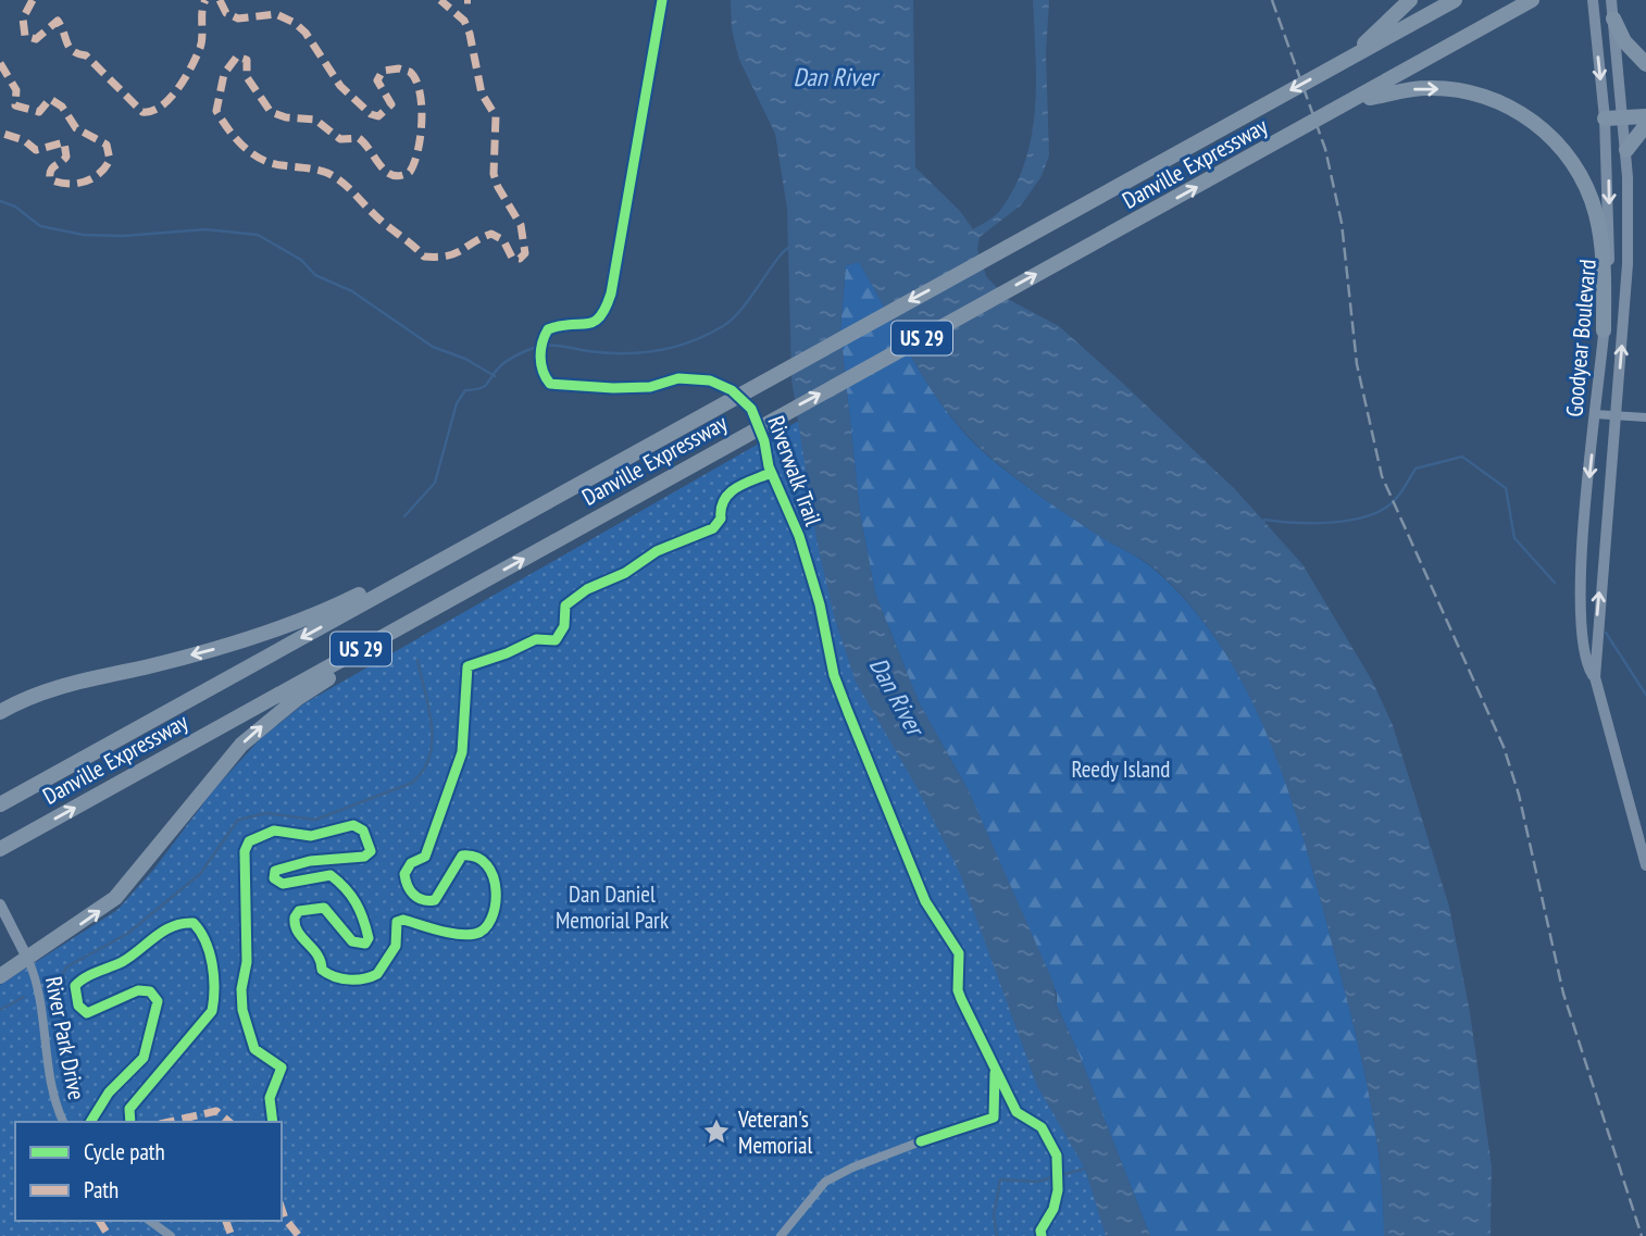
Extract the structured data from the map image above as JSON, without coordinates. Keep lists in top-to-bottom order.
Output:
{
  "streets": {
    "highway": ["Danville Expressway", "US 29"],
    "main road": ["Goodyear Boulevard"],
    "street": ["River Park Drive"],
    "cycle path": ["Riverwalk Trail"]
  },
  "water": ["Dan River"],
  "parks": ["Reedy Island", "Dan Daniel Memorial Park"],
  "places": {
    "place": ["Veteran's Memorial"]
  },
  "legend": ["Cycle path", "Path"]
}
